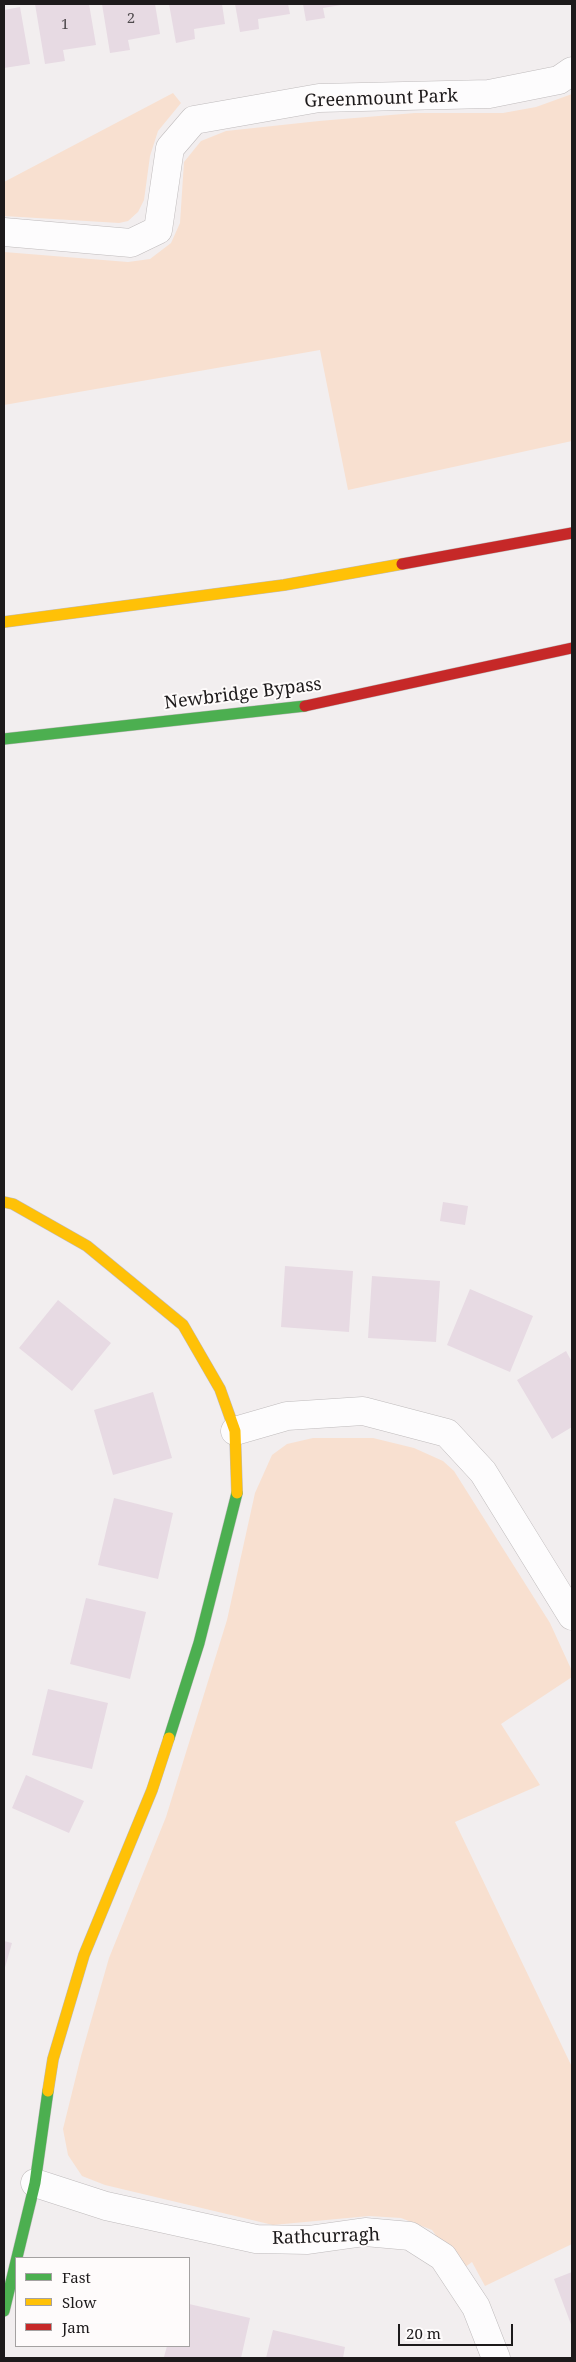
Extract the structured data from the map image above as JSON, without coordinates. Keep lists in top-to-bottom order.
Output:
{
  "streets": {
    "main road": ["Newbridge Bypass"],
    "street": ["Greenmount Park", "Rathcurragh"]
  },
  "house_numbers": ["2", "1"],
  "legend": ["Fast", "Slow", "Jam"],
  "scale_bar": "20 m"
}
